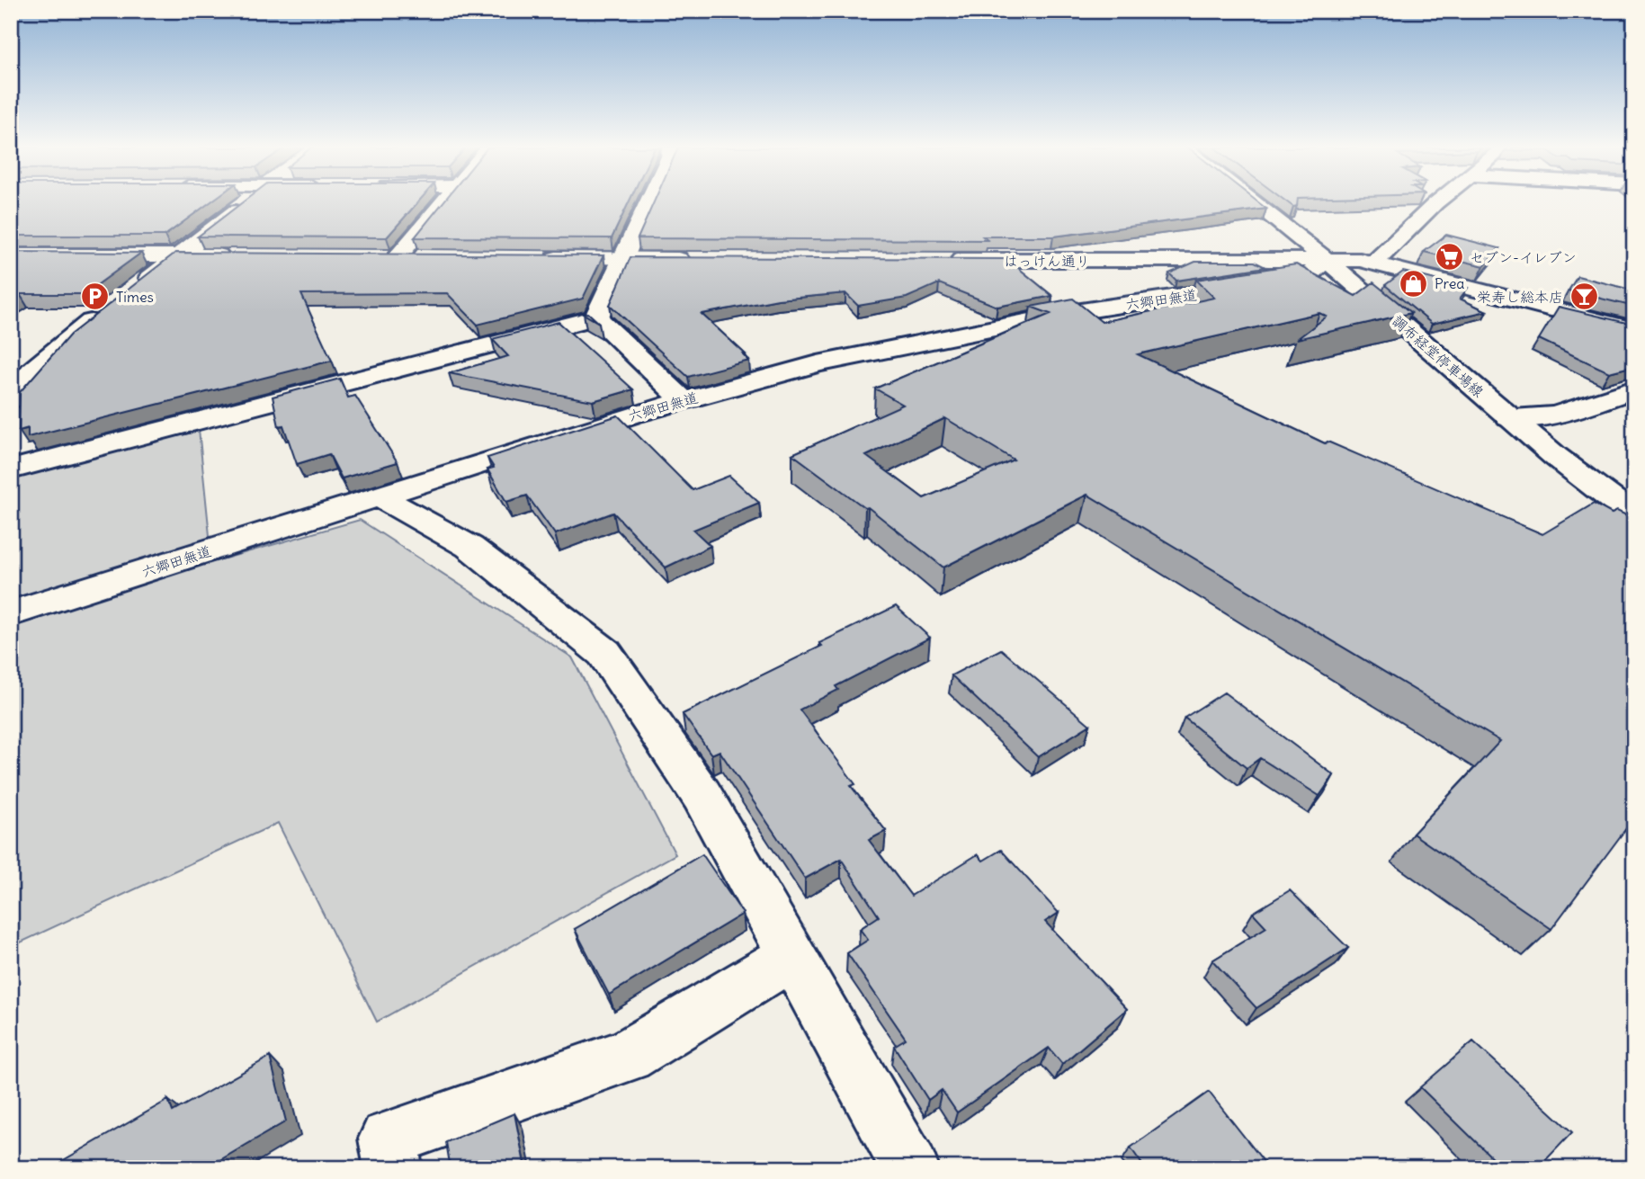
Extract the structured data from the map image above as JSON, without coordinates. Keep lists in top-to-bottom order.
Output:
{
  "streets": {
    "street": ["はっけん通り", "六郷田無道", "調布経堂停車場線"]
  },
  "crossings": [
    ["はっけん通り", "六郷田無道"],
    ["はっけん通り", "調布経堂停車場線"],
    ["六郷田無道", "調布経堂停車場線"]
  ],
  "places": {
    "supermarket": ["セブン-イレブン"],
    "shop": ["Prea"],
    "parking": ["Times"],
    "bar": ["栄寿し総本店"]
  }
}
